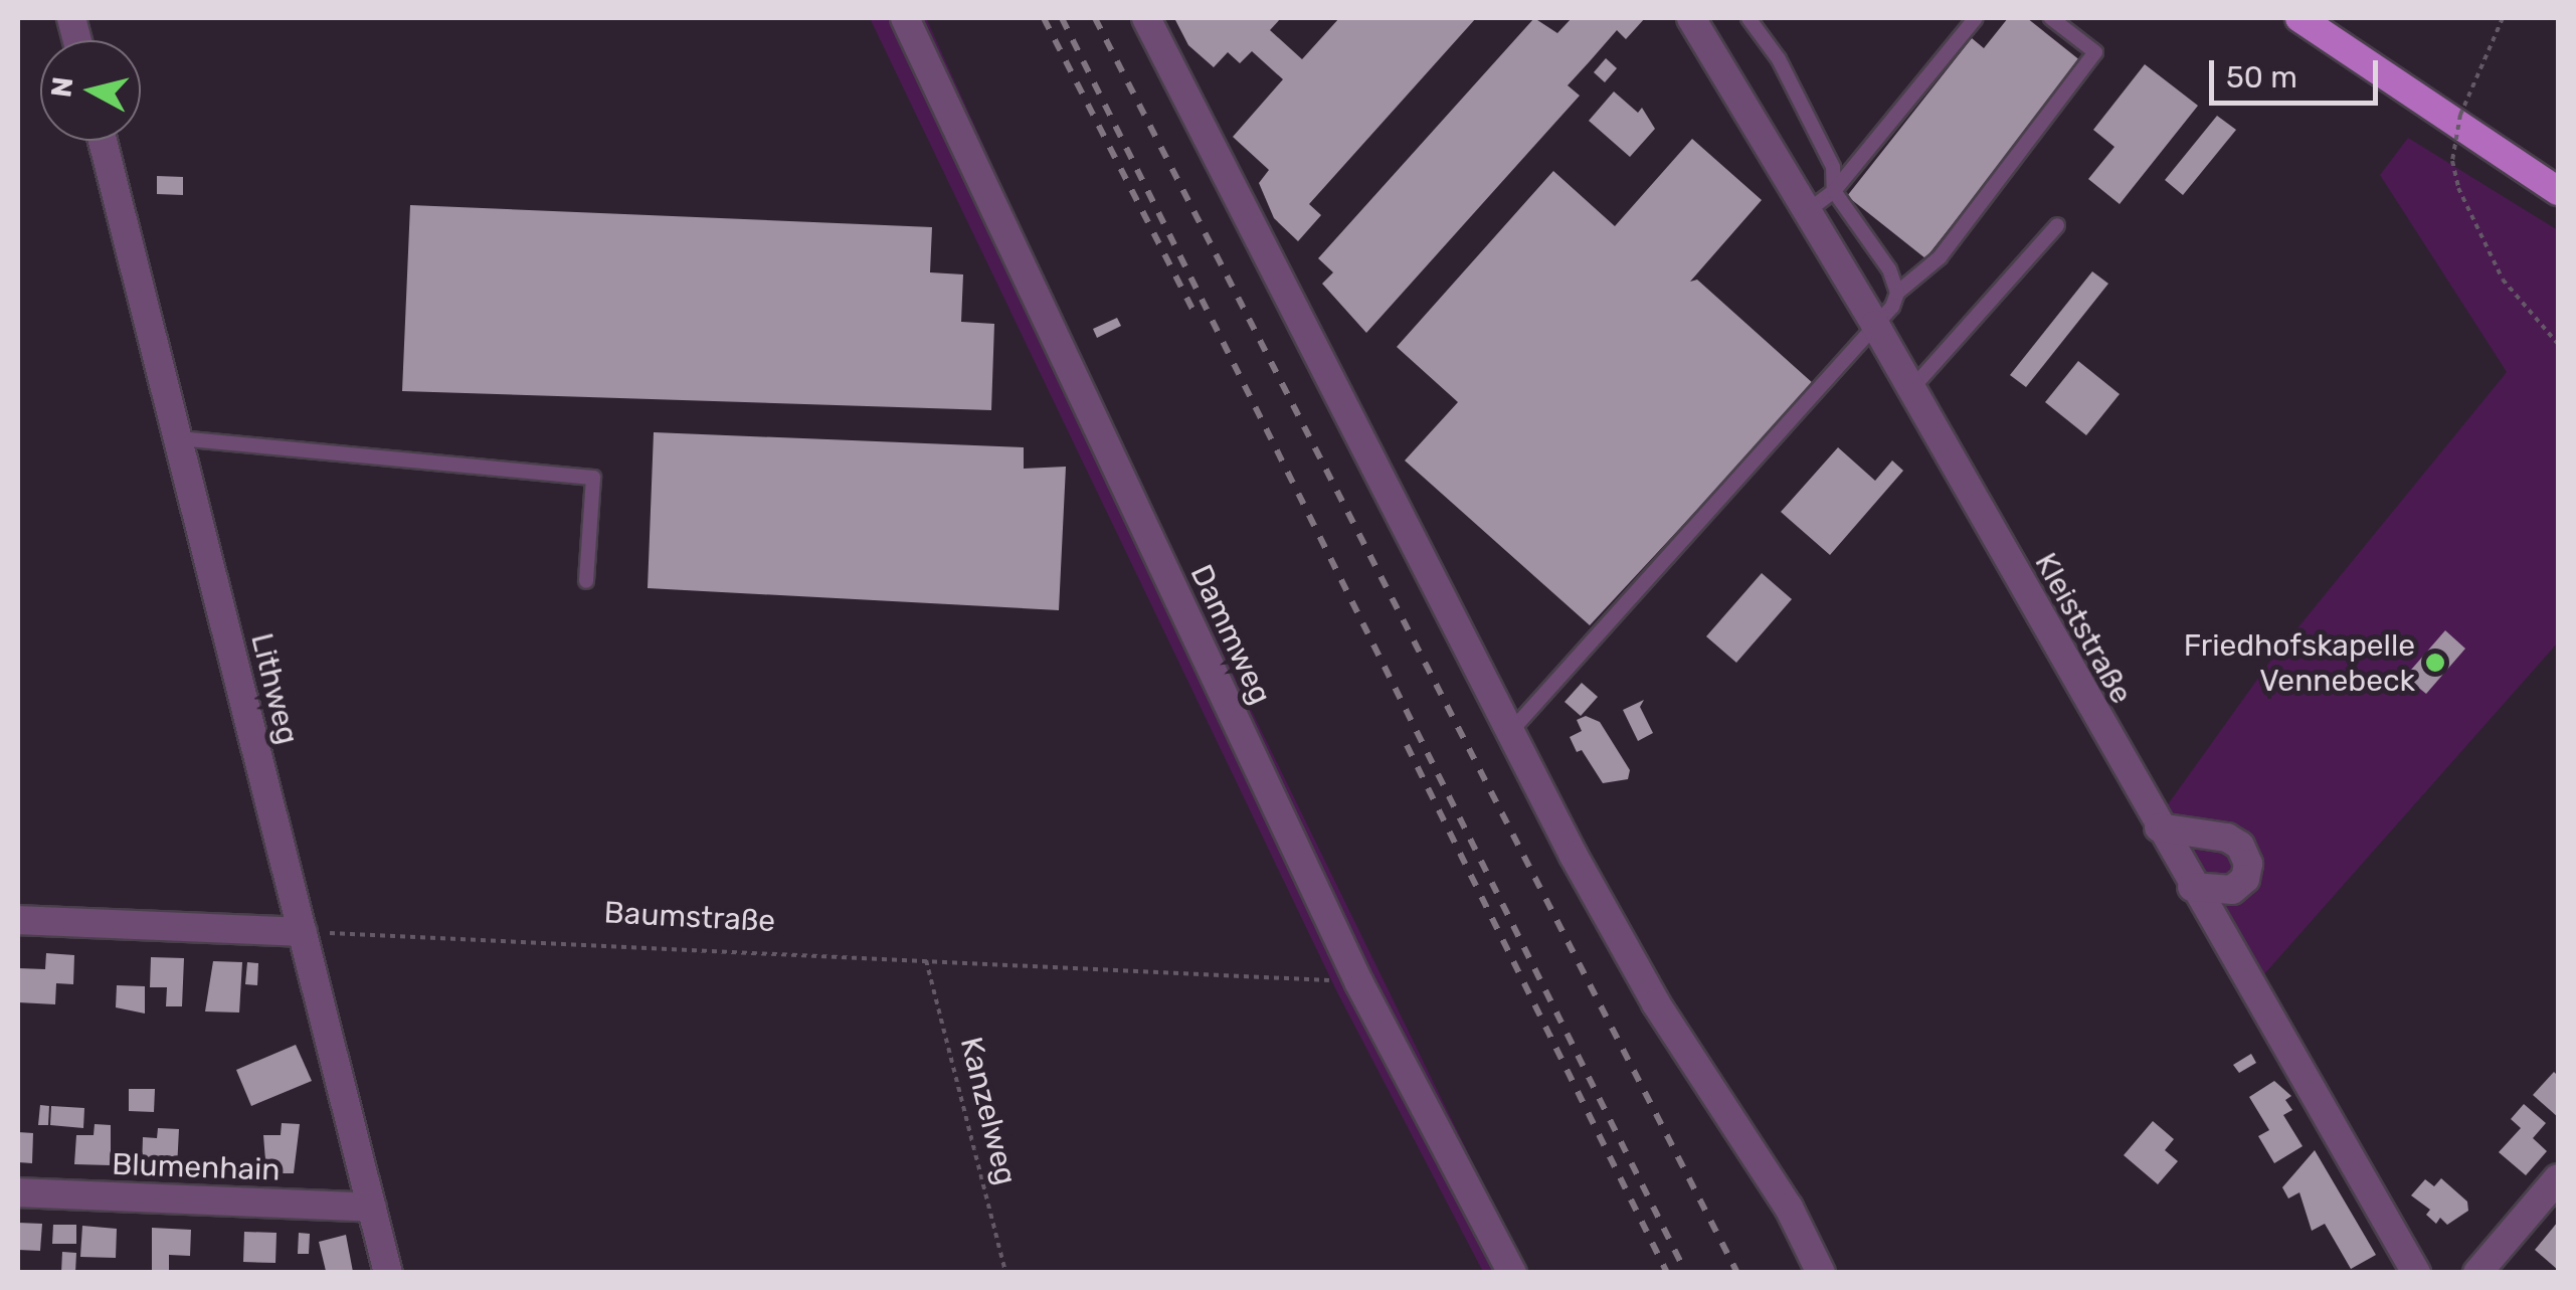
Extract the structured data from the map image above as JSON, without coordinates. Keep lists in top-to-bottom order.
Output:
{
  "streets": {
    "street": [
      "Kleiststraße",
      "Dammweg",
      "Lithweg",
      "Blumenhain"
    ],
    "path": ["Baumstraße", "Kanzelweg"]
  },
  "crossings": [
    ["Dammweg", "Baumstraße"],
    ["Lithweg", "Baumstraße"],
    ["Lithweg", "Blumenhain"],
    ["Baumstraße", "Kanzelweg"]
  ],
  "places": ["Friedhofskapelle Vennebeck"],
  "scale_bar": "50 m",
  "north": "left"
}
